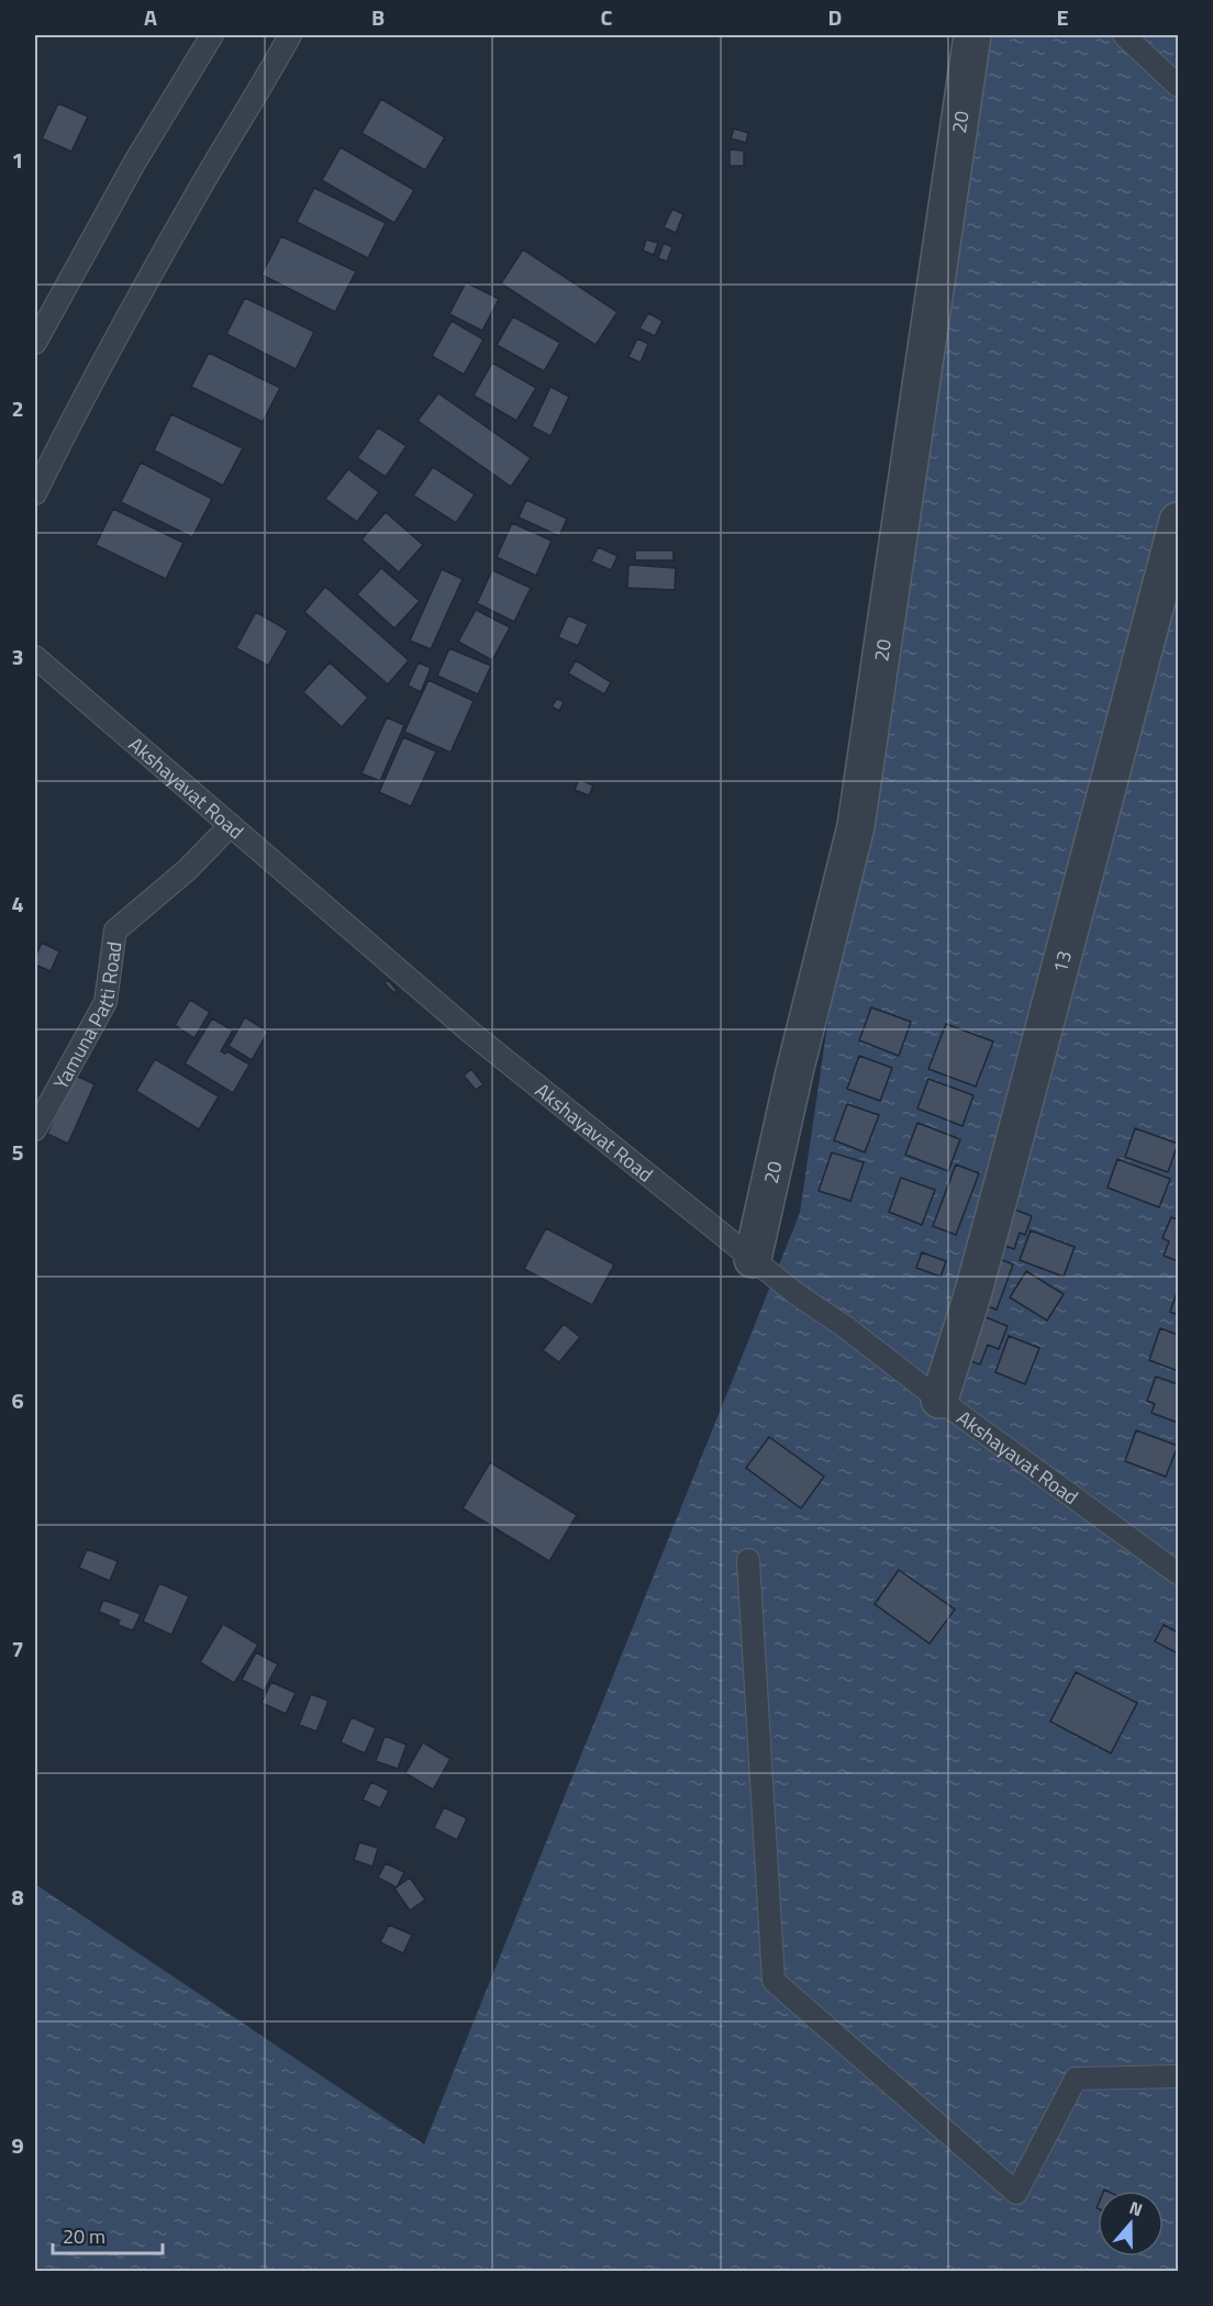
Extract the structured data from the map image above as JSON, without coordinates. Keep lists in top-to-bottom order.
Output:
{
  "streets": {
    "street": ["20", "13"],
    "lane": ["Akshayavat Road", "Yamuna Patti Road"]
  },
  "crossings": [
    ["20", "Akshayavat Road"],
    ["Akshayavat Road", "13"],
    ["Akshayavat Road", "Yamuna Patti Road"]
  ],
  "scale_bar": "20 m",
  "north": "top",
  "grid": {
    "columns": [
      "A",
      "B",
      "C",
      "D",
      "E"
    ],
    "rows": [
      "1",
      "2",
      "3",
      "4",
      "5",
      "6",
      "7",
      "8",
      "9"
    ]
  }
}
